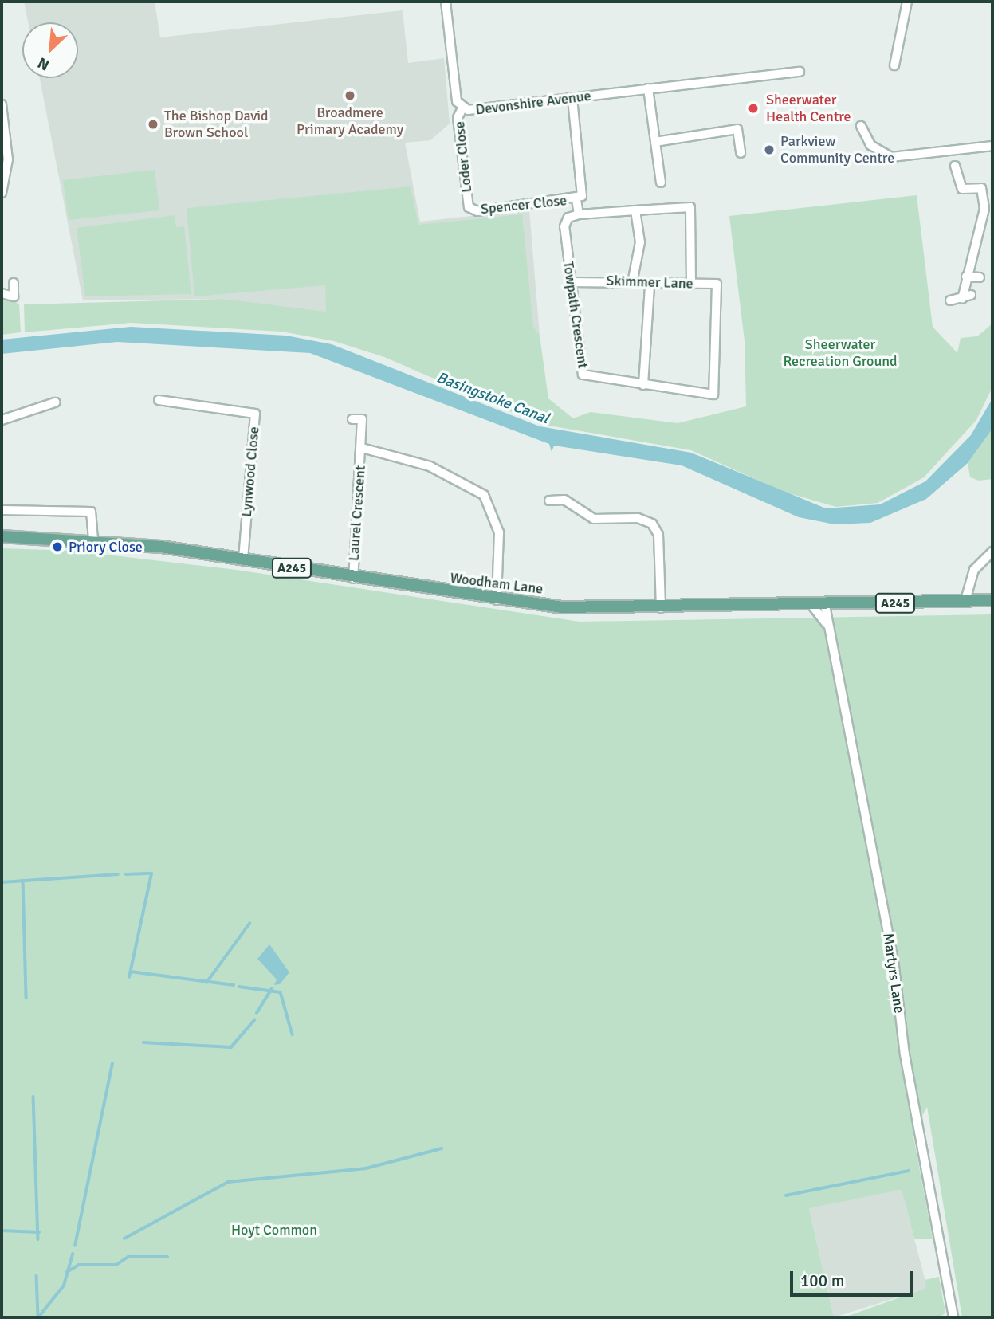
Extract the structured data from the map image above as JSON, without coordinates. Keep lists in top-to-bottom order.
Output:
{
  "streets": {
    "main road": ["A245", "Woodham Lane"],
    "street": [
      "Devonshire Avenue",
      "Loder Close",
      "Spencer Close",
      "Skimmer Lane",
      "Towpath Crescent",
      "Lynwood Close",
      "Laurel Crescent",
      "Martyrs Lane"
    ]
  },
  "crossings": [
    ["Devonshire Avenue", "Loder Close"],
    ["Devonshire Avenue", "Spencer Close"],
    ["Loder Close", "Spencer Close"],
    ["Skimmer Lane", "Towpath Crescent"],
    ["Lynwood Close", "Woodham Lane"],
    ["Laurel Crescent", "Woodham Lane"],
    ["Woodham Lane", "Martyrs Lane"]
  ],
  "water": ["Basingstoke Canal"],
  "parks": ["Sheerwater Recreation Ground", "Hoyt Common"],
  "places": [
    "Broadmere Primary Academy",
    "Sheerwater Health Centre",
    "The Bishop David Brown School",
    "Parkview Community Centre",
    "Priory Close"
  ],
  "scale_bar": "100 m",
  "north": "bottom left"
}
